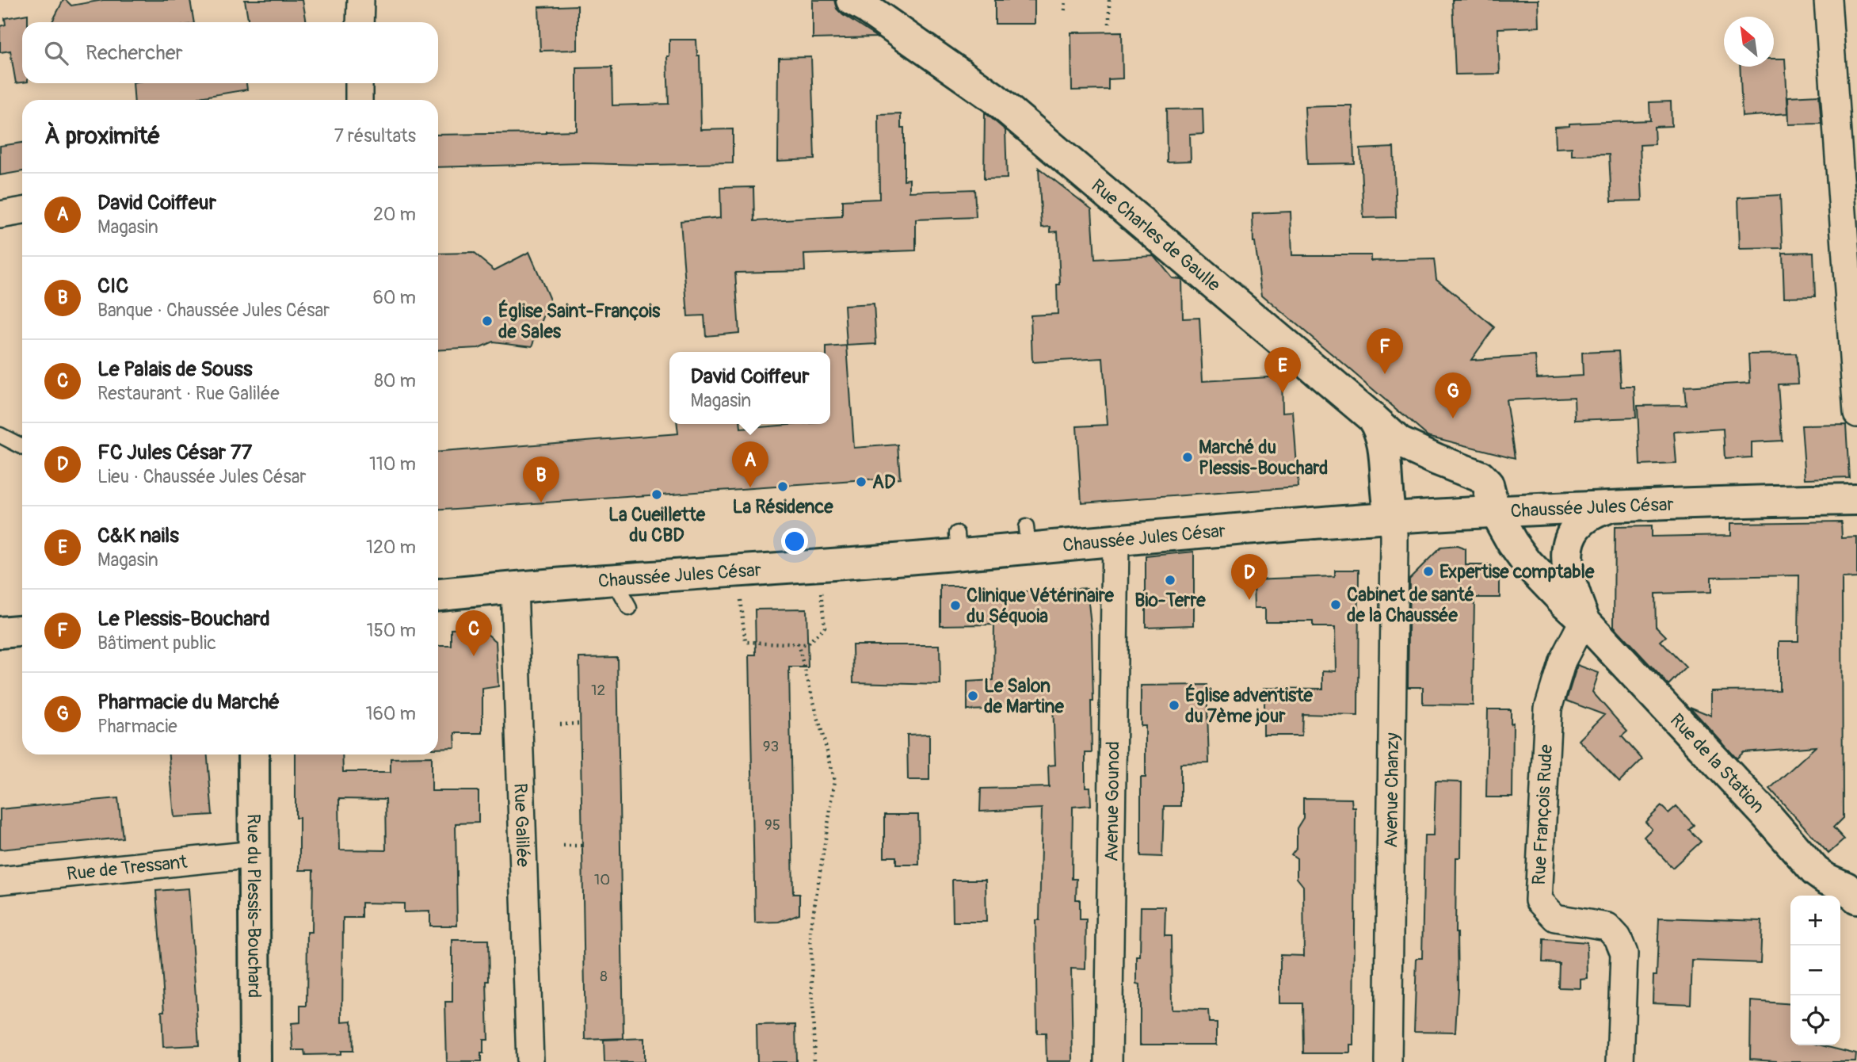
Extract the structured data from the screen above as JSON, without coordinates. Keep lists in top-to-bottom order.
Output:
{
  "streets": {
    "street": [
      "Rue Charles de Gaulle",
      "Chaussée Jules César",
      "Rue de la Station",
      "Avenue Chanzy",
      "Avenue Gounod",
      "Rue François Rude",
      "Rue Galilée",
      "Rue de Tressant",
      "Rue du Plessis-Bouchard"
    ]
  },
  "crossings": [
    ["Rue Charles de Gaulle", "Chaussée Jules César"],
    ["Rue Charles de Gaulle", "Rue de la Station"],
    ["Rue Charles de Gaulle", "Avenue Chanzy"],
    ["Chaussée Jules César", "Rue de la Station"],
    ["Chaussée Jules César", "Avenue Chanzy"],
    ["Chaussée Jules César", "Avenue Gounod"],
    ["Chaussée Jules César", "Rue Galilée"],
    ["Rue de la Station", "Rue François Rude"],
    ["Rue de Tressant", "Rue du Plessis-Bouchard"]
  ],
  "places": [
    "Église Saint-François de Sales",
    "Marché du Plessis-Bouchard",
    "AD",
    "La Résidence",
    "La Cueillette du CBD",
    "Expertise comptable",
    "Bio-Terre",
    "Cabinet de santé de la Chaussée",
    "Clinique Vétérinaire du Séquoia",
    "Le Salon de Martine",
    "Église adventiste du 7ème jour"
  ],
  "house_numbers": [
    "12",
    "93",
    "95",
    "10",
    "8"
  ],
  "north": "top left",
  "page": {
    "search": "Rechercher",
    "heading": ["À proximité", "7 résultats"],
    "list": [
      {
        "mark": "A",
        "name": "David Coiffeur",
        "note": "Magasin",
        "value": "20 m"
      },
      {
        "mark": "B",
        "name": "CIC",
        "note": "Banque · Chaussée Jules César",
        "value": "60 m"
      },
      {
        "mark": "C",
        "name": "Le Palais de Souss",
        "note": "Restaurant · Rue Galilée",
        "value": "80 m"
      },
      {
        "mark": "D",
        "name": "FC Jules César 77",
        "note": "Lieu · Chaussée Jules César",
        "value": "110 m"
      },
      {
        "mark": "E",
        "name": "C&K nails",
        "note": "Magasin",
        "value": "120 m"
      },
      {
        "mark": "F",
        "name": "Le Plessis-Bouchard",
        "note": "Bâtiment public",
        "value": "150 m"
      },
      {
        "mark": "G",
        "name": "Pharmacie du Marché",
        "note": "Pharmacie",
        "value": "160 m"
      }
    ],
    "pins": [
      "F",
      "E",
      "G",
      "A",
      "B",
      "D",
      "C"
    ],
    "popup": ["David Coiffeur", "Magasin"],
    "map_buttons": ["+", "−"]
  }
}
